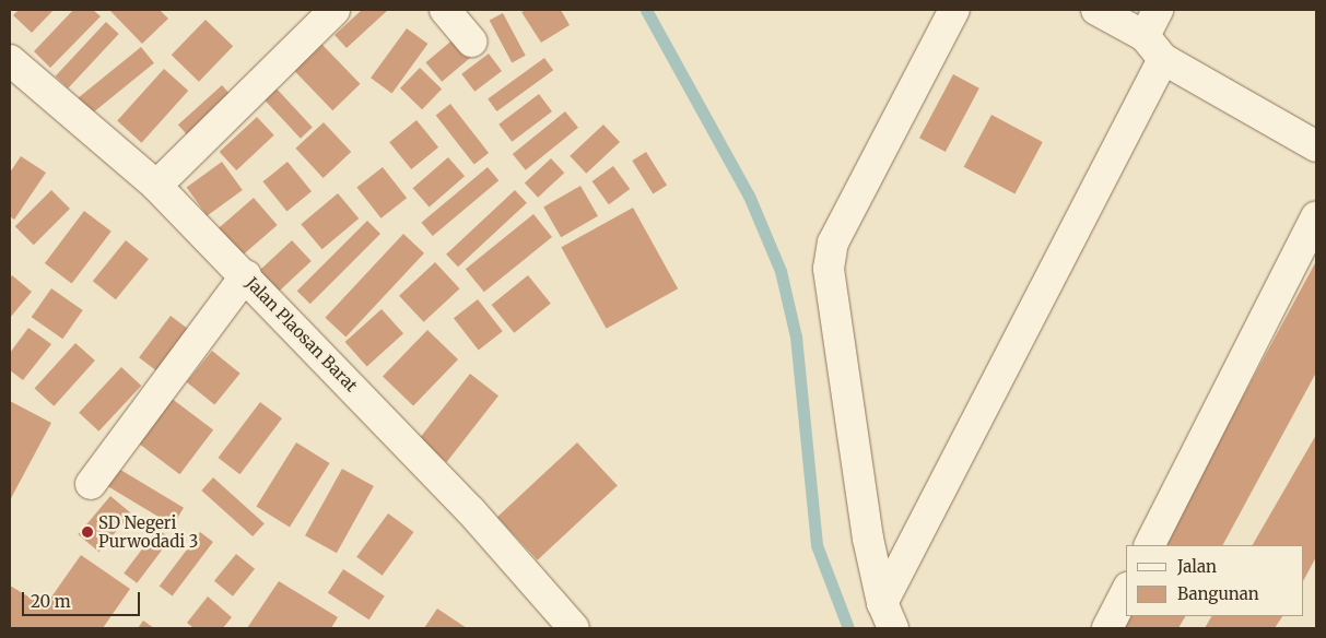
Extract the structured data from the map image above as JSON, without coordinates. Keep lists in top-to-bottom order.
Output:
{
  "streets": {
    "street": ["Jalan Plaosan Barat"]
  },
  "places": ["SD Negeri Purwodadi 3"],
  "legend": ["Jalan", "Bangunan"],
  "scale_bar": "20 m"
}
